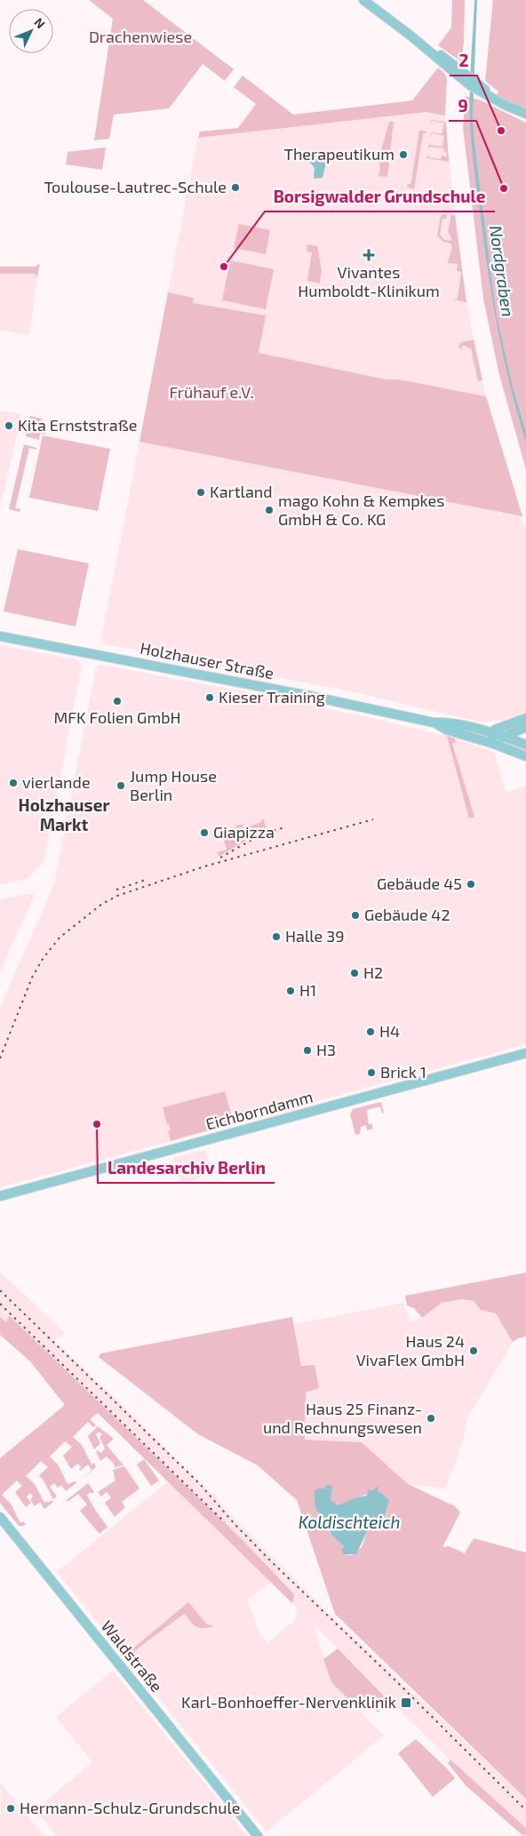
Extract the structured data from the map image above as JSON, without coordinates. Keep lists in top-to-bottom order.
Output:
{
  "streets": {
    "main road": ["Holzhauser Straße", "Eichborndamm", "Waldstraße"]
  },
  "districts": ["Holzhauser Markt"],
  "water": ["Nordgraben", "Koldischteich"],
  "parks": ["Drachenwiese", "Frühauf e.V."],
  "places": {
    "other": [
      "2",
      "Therapeutikum",
      "Toulouse-Lautrec-Schule",
      "9",
      "Borsigwalder Grundschule",
      "Kita Ernststraße",
      "Kartland",
      "mago Kohn & Kempkes GmbH & Co. KG",
      "Kieser Training",
      "MFK Folien GmbH",
      "vierlande",
      "Jump House Berlin",
      "Giapizza",
      "Gebäude 45",
      "Gebäude 42",
      "Halle 39",
      "H2",
      "H1",
      "H4",
      "H3",
      "Brick 1",
      "Landesarchiv Berlin",
      "Haus 24 VivaFlex GmbH",
      "Haus 25 Finanz- und Rechnungswesen",
      "Hermann-Schulz-Grundschule"
    ],
    "health": ["Vivantes Humboldt-Klinikum"],
    "transit": ["Karl-Bonhoeffer-Nervenklinik"]
  },
  "north": "top right"
}
